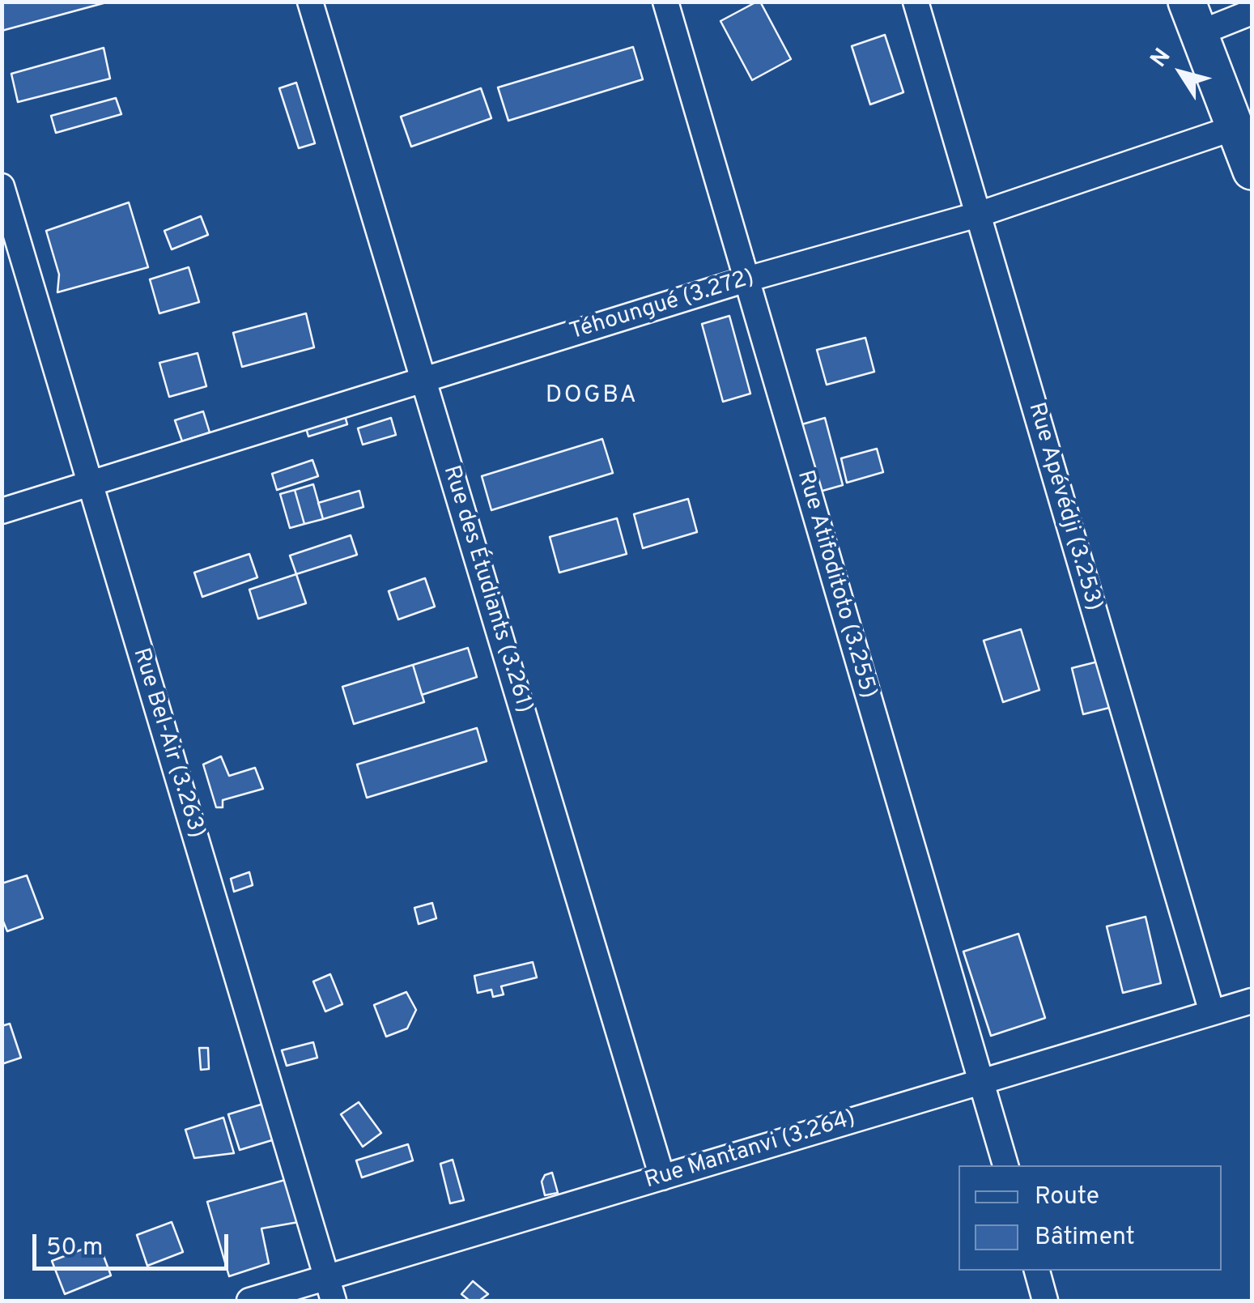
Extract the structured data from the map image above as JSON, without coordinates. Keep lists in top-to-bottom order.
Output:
{
  "streets": {
    "street": [
      "Téhoungué (3.272)",
      "Rue Apévédji (3.253)",
      "Rue Atifoditoto (3.255)",
      "Rue des Étudiants (3.261)",
      "Rue Bel-Air (3.263)",
      "Rue Mantanvi (3.264)"
    ]
  },
  "crossings": [
    ["Téhoungué (3.272)", "Rue Apévédji (3.253)"],
    ["Téhoungué (3.272)", "Rue Atifoditoto (3.255)"],
    ["Téhoungué (3.272)", "Rue des Étudiants (3.261)"],
    ["Téhoungué (3.272)", "Rue Bel-Air (3.263)"],
    ["Rue Apévédji (3.253)", "Rue Mantanvi (3.264)"],
    ["Rue Atifoditoto (3.255)", "Rue Mantanvi (3.264)"],
    ["Rue des Étudiants (3.261)", "Rue Mantanvi (3.264)"],
    ["Rue Bel-Air (3.263)", "Rue Mantanvi (3.264)"]
  ],
  "districts": ["DOGBA"],
  "legend": ["Route", "Bâtiment"],
  "scale_bar": "50 m",
  "north": "top left"
}
